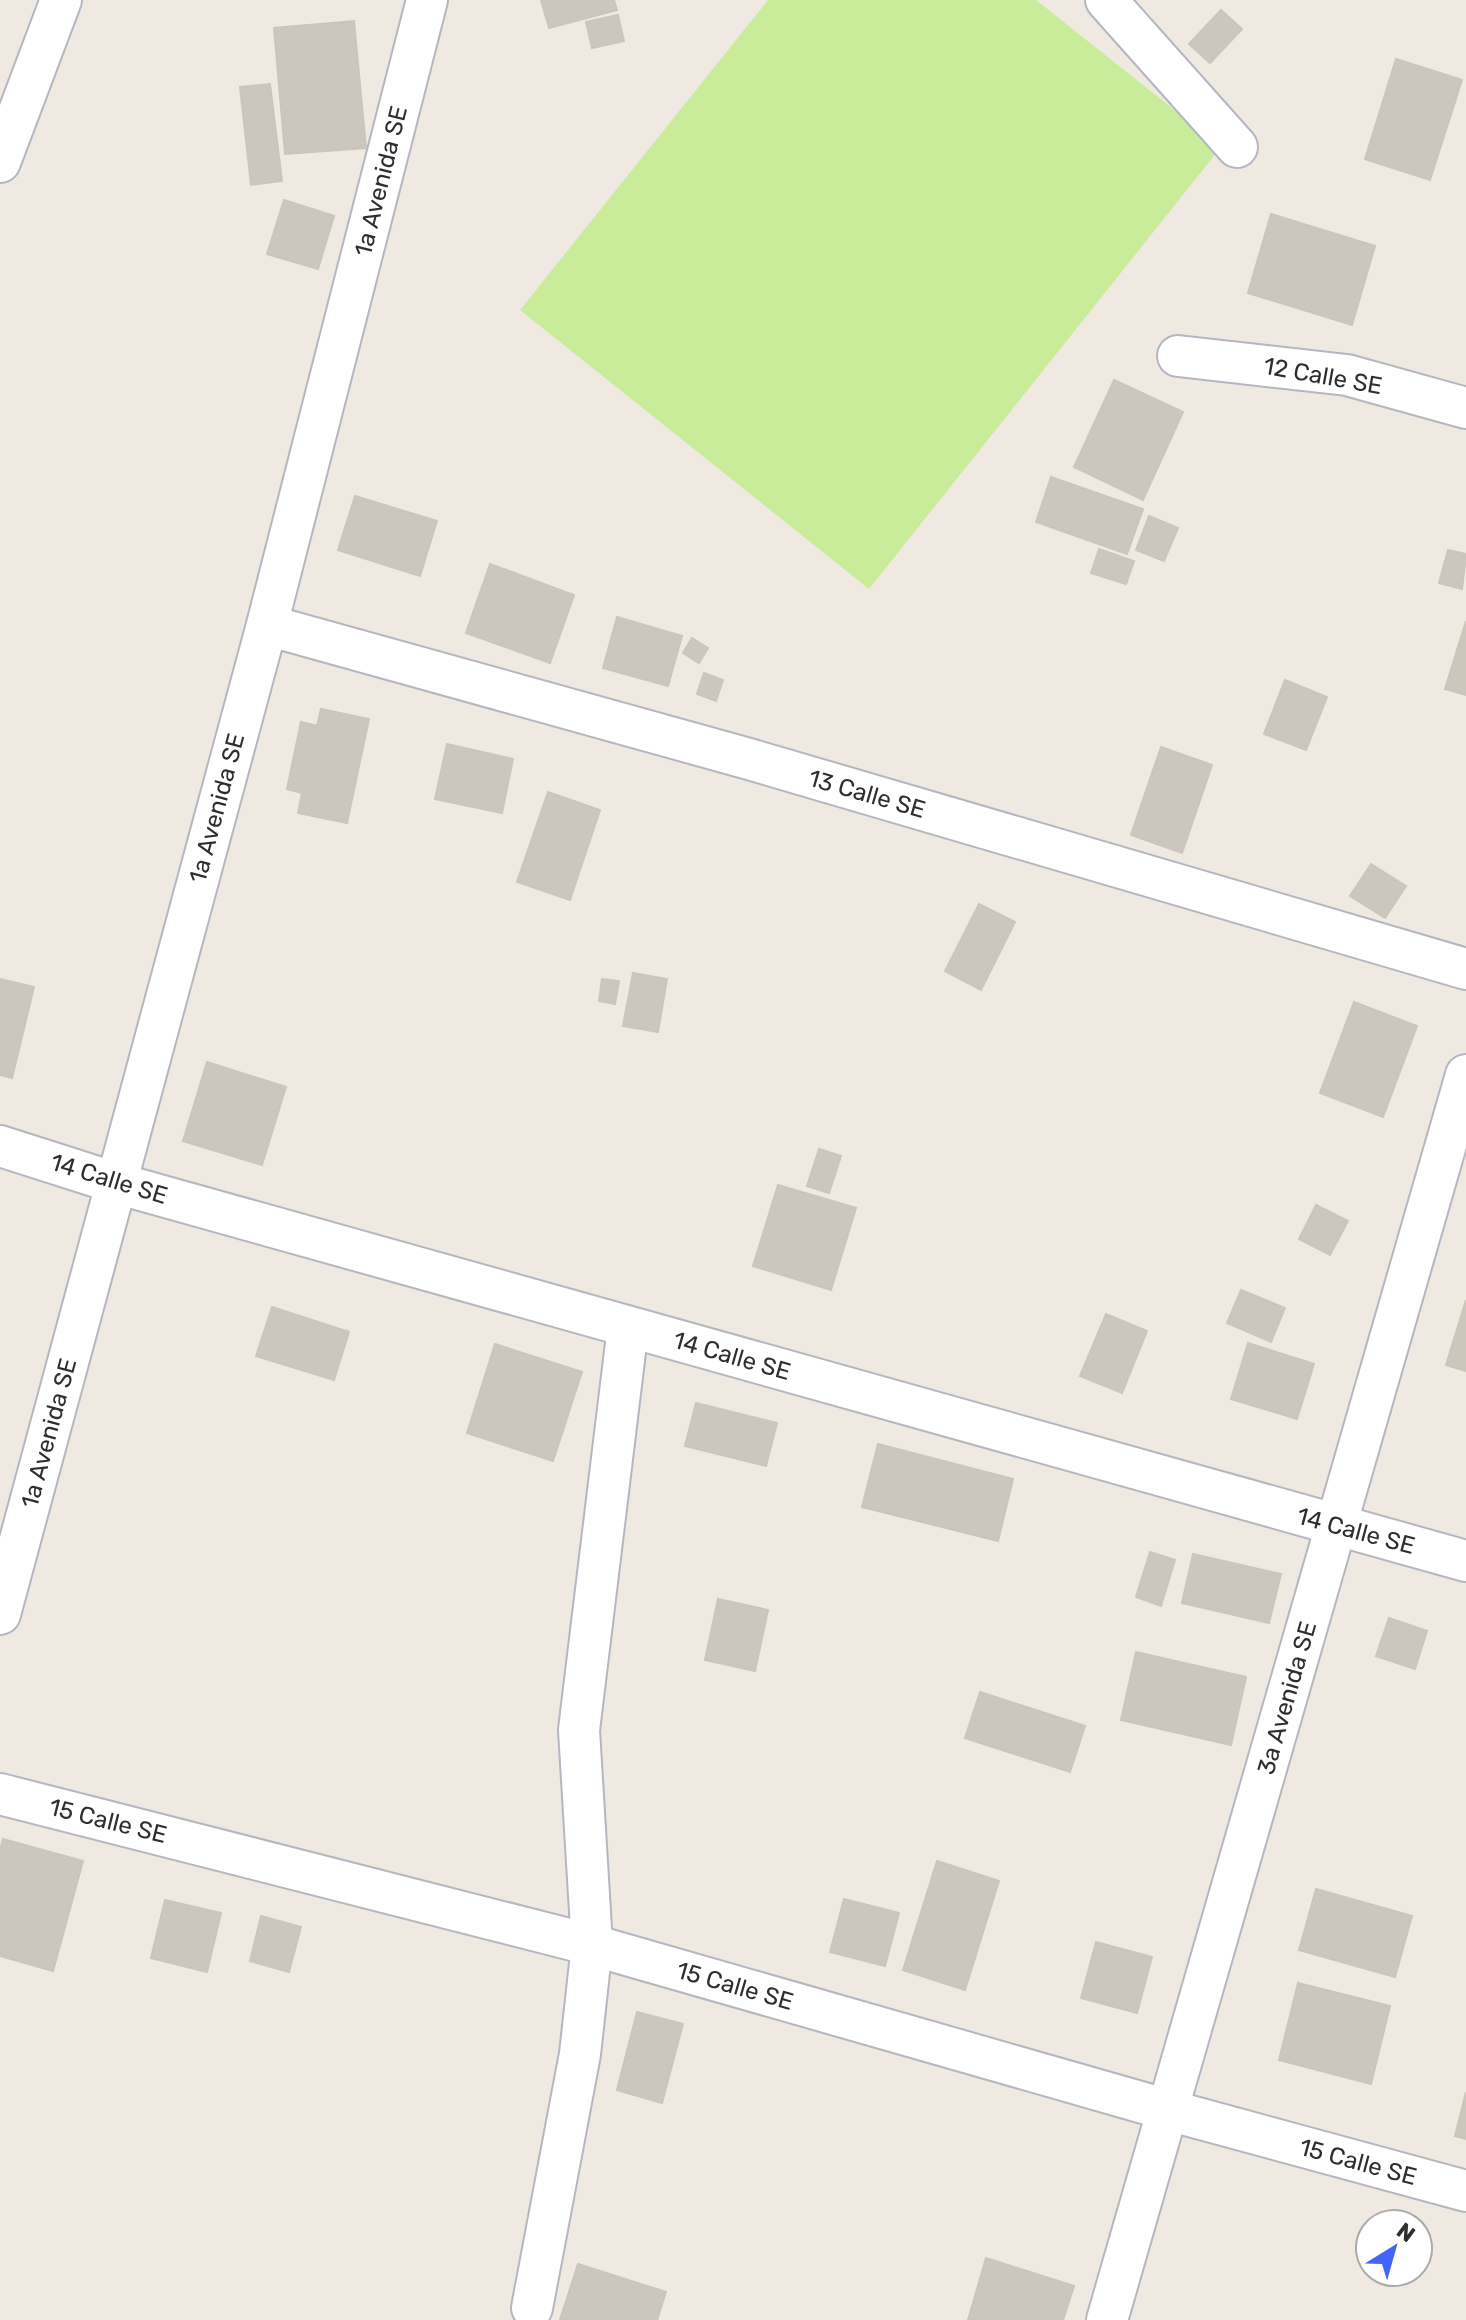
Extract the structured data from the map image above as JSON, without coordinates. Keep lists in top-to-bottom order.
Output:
{
  "streets": {
    "street": [
      "1a Avenida SE",
      "12 Calle SE",
      "13 Calle SE",
      "14 Calle SE",
      "3a Avenida SE",
      "15 Calle SE"
    ]
  },
  "crossings": [
    ["1a Avenida SE", "13 Calle SE"],
    ["1a Avenida SE", "14 Calle SE"],
    ["14 Calle SE", "3a Avenida SE"],
    ["3a Avenida SE", "15 Calle SE"]
  ],
  "north": "top right"
}
